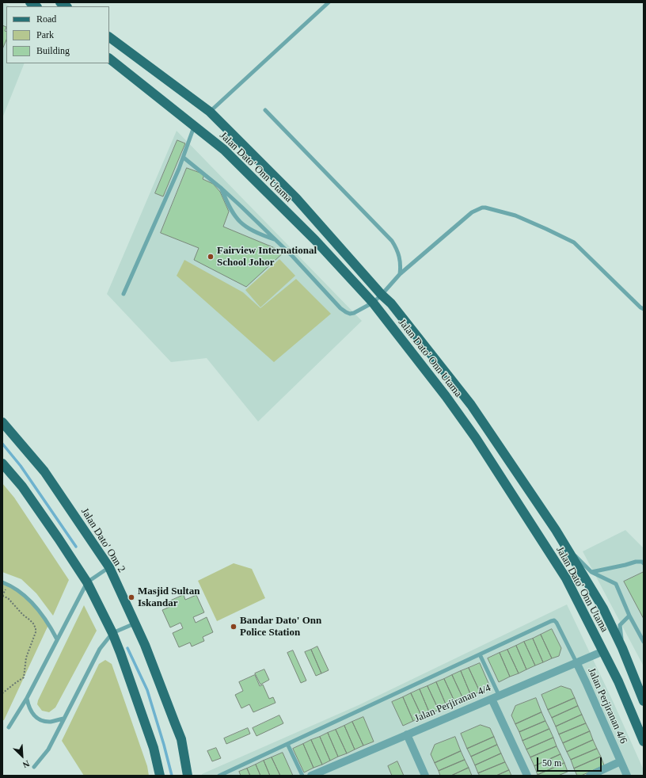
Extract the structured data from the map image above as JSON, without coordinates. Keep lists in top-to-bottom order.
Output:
{
  "streets": {
    "main road": ["Jalan Dato' Onn Utama", "Jalan Dato' Onn 2"],
    "street": ["Jalan Perjiranan 4/4", "Jalan Perjiranan 4/6"]
  },
  "crossings": [
    ["Jalan Dato' Onn Utama", "Jalan Perjiranan 4/4"],
    ["Jalan Perjiranan 4/4", "Jalan Perjiranan 4/6"]
  ],
  "places": ["Fairview International School Johor", "Masjid Sultan Iskandar", "Bandar Dato' Onn Police Station"],
  "legend": ["Road", "Park", "Building"],
  "scale_bar": "50 m",
  "north": "bottom right"
}
